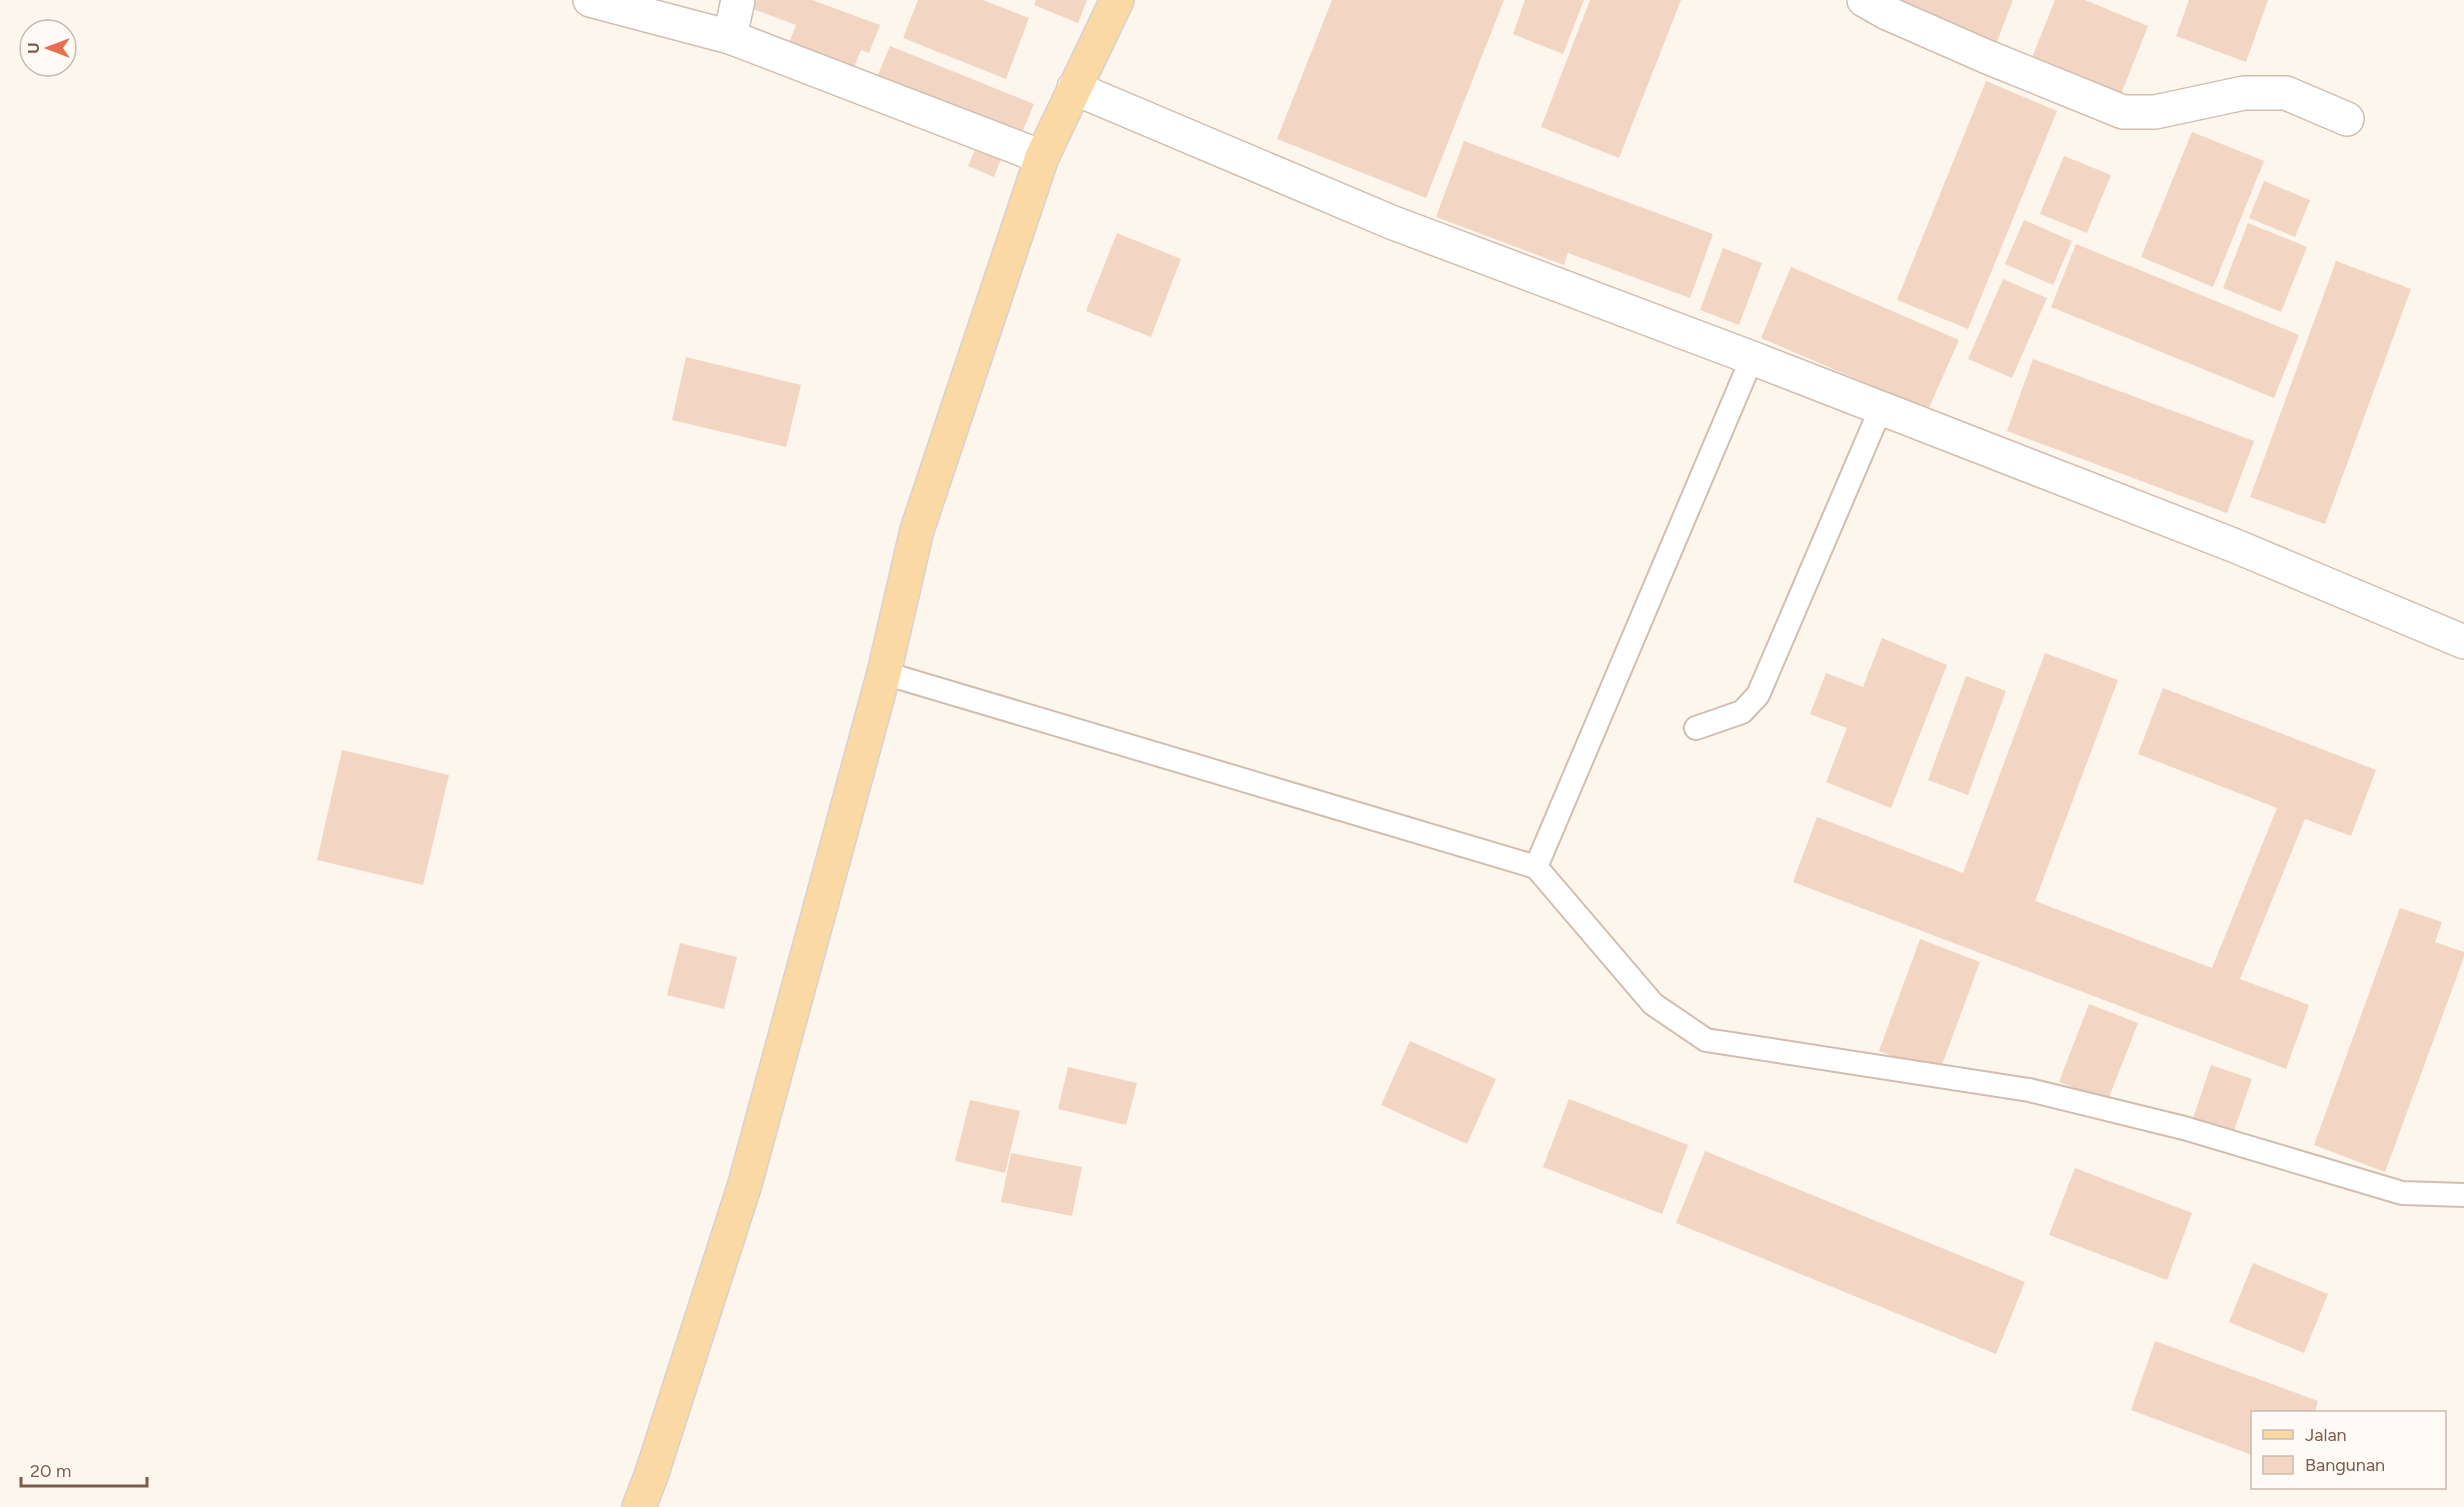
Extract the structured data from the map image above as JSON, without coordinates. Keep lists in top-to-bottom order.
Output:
{
  "legend": ["Jalan", "Bangunan"],
  "scale_bar": "20 m",
  "north": "left"
}
